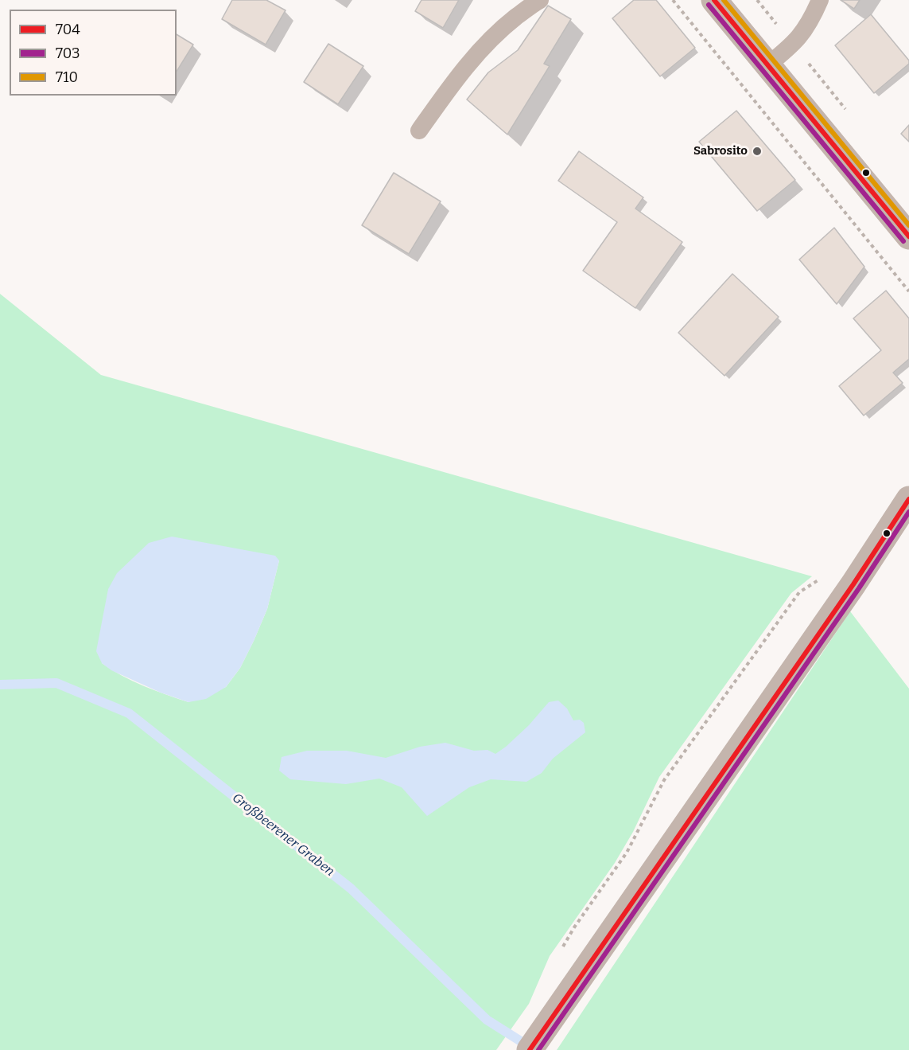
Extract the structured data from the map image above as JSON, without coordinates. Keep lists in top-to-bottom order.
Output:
{
  "water": ["Großbeerener Graben"],
  "places": ["Sabrosito"],
  "lines": ["transit line 704", "transit line 710", "transit line 703"],
  "legend": ["704", "703", "710"]
}
